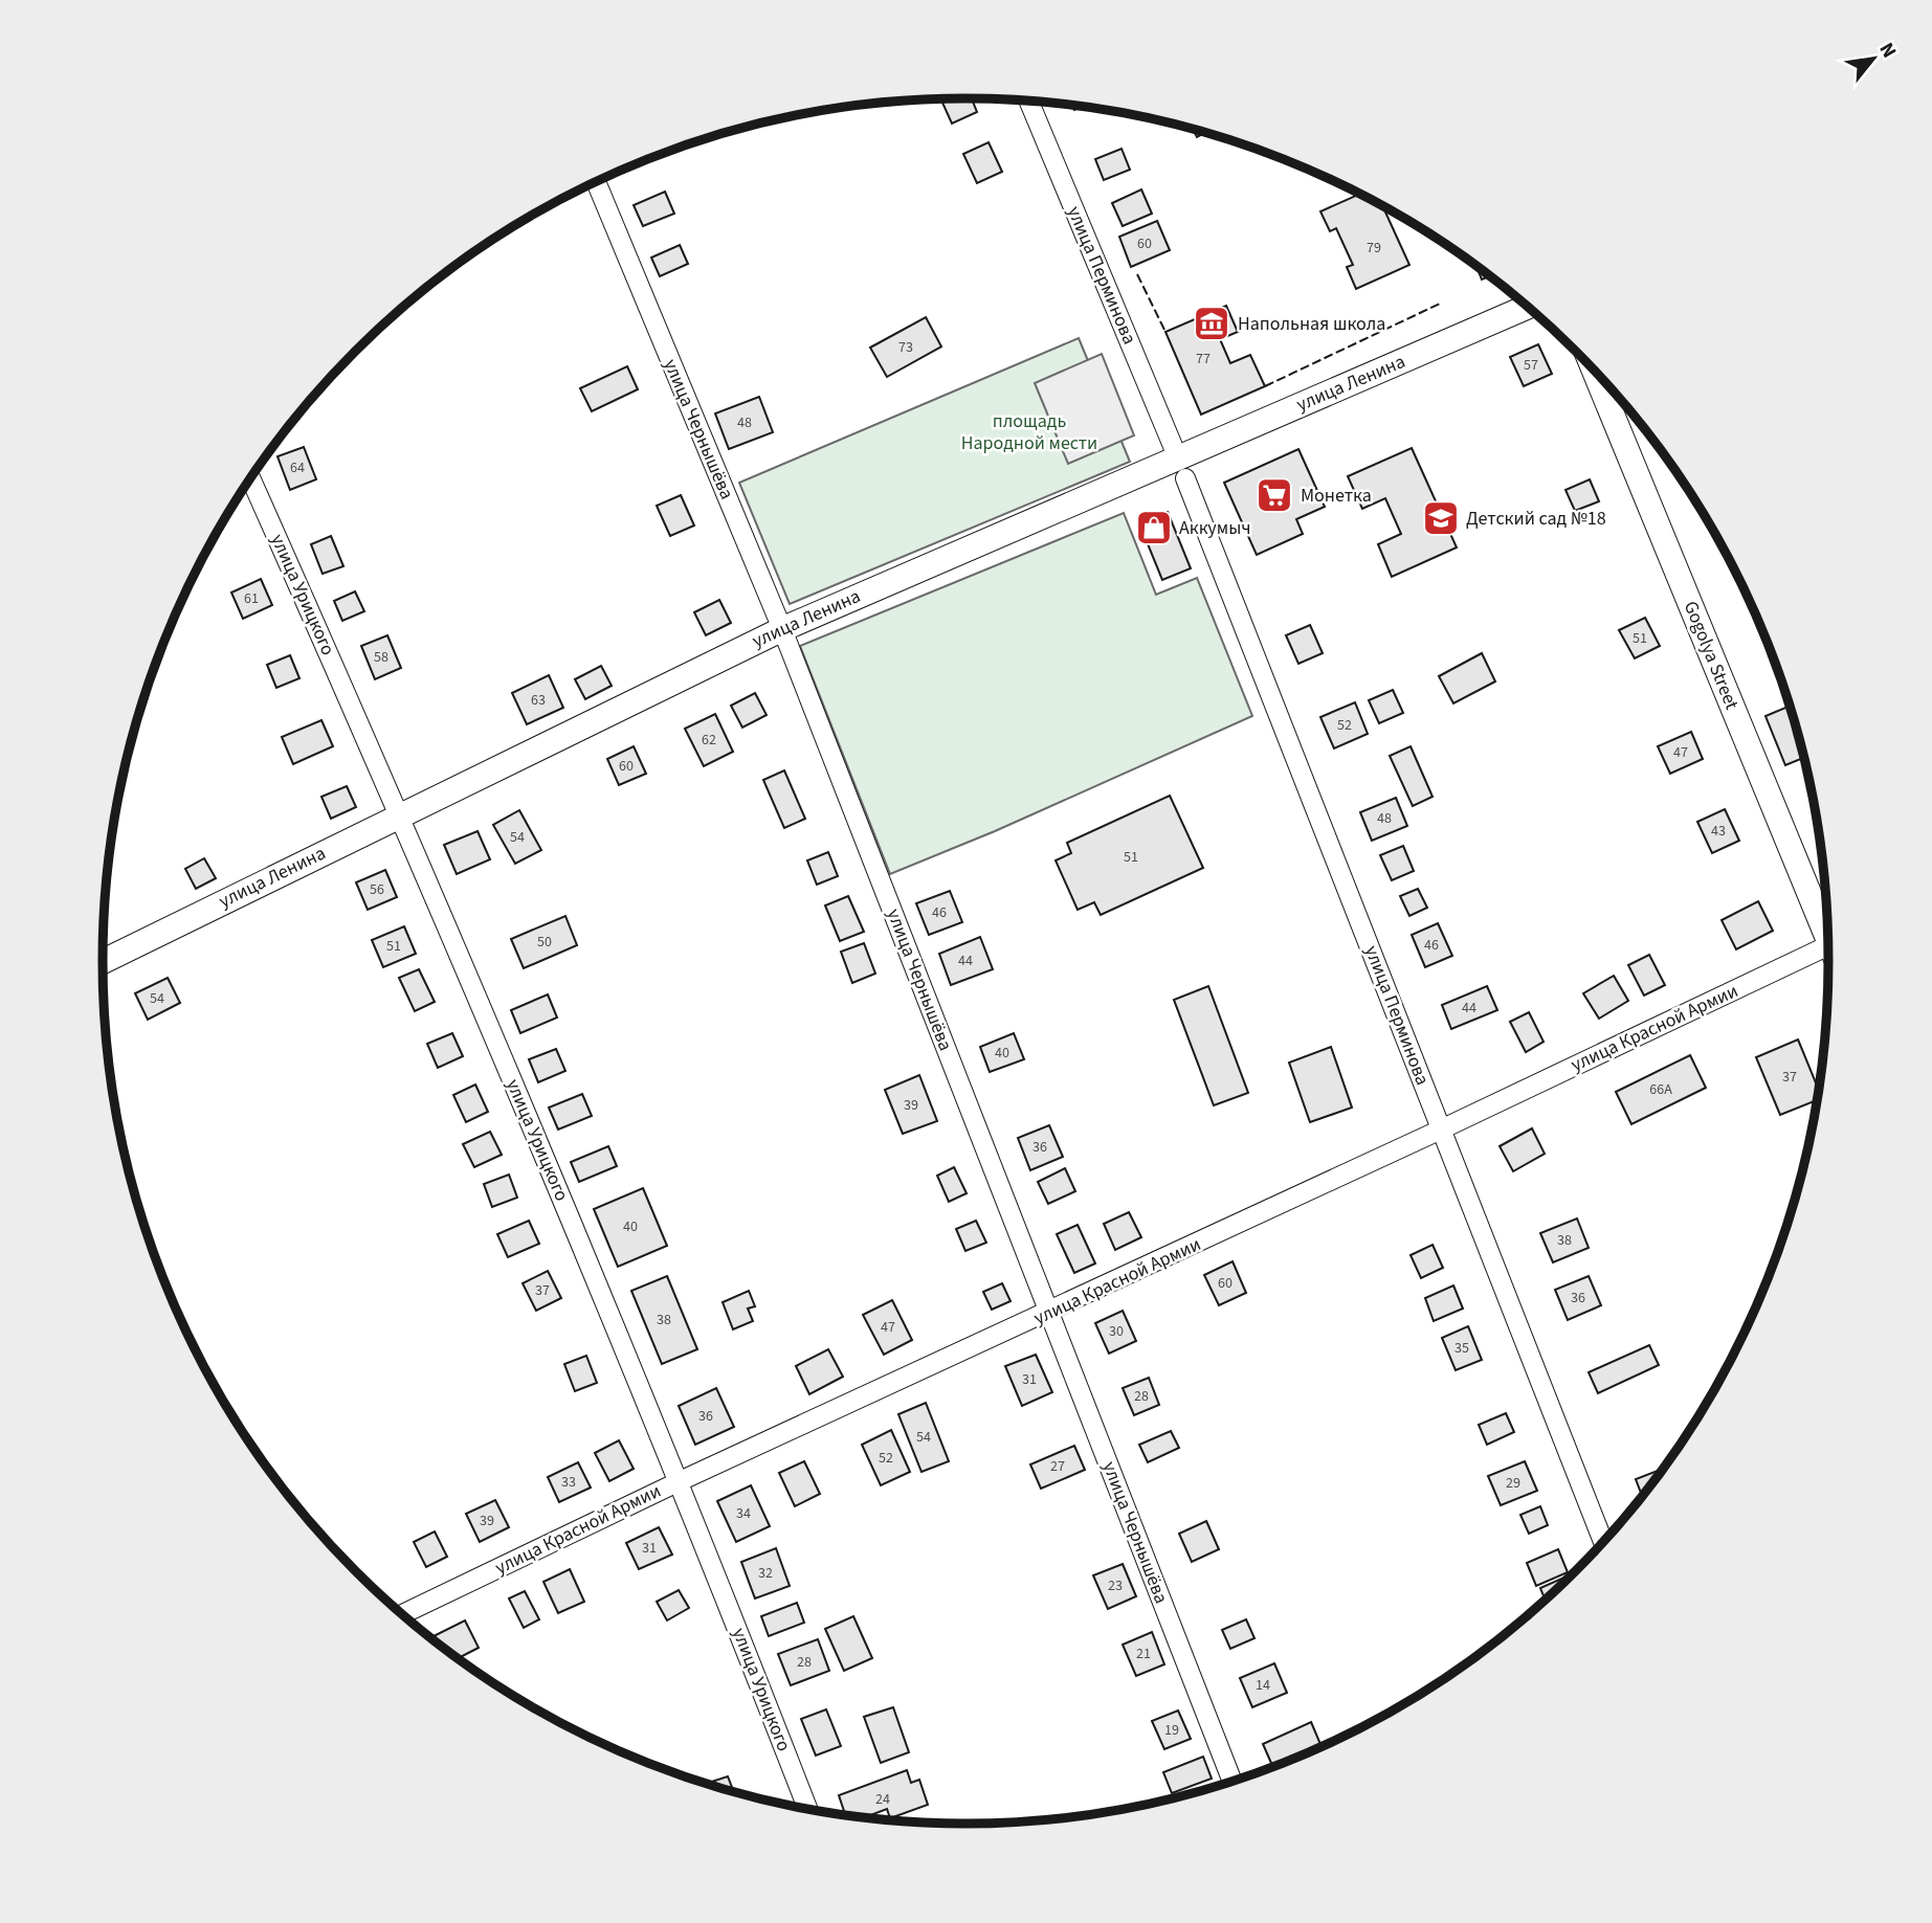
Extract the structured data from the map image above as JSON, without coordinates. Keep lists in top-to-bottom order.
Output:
{
  "streets": {
    "street": [
      "улица Перминова",
      "улица Ленина",
      "улица Чернышёва",
      "улица Урицкого",
      "Gogolya Street",
      "улица Красной Армии"
    ]
  },
  "crossings": [
    ["улица Перминова", "улица Ленина"],
    ["улица Перминова", "улица Красной Армии"],
    ["улица Ленина", "улица Чернышёва"],
    ["улица Ленина", "улица Урицкого"],
    ["улица Чернышёва", "улица Красной Армии"],
    ["улица Урицкого", "улица Красной Армии"]
  ],
  "parks": ["площадь Народной мести"],
  "places": {
    "museum": ["Напольная школа"],
    "supermarket": ["Монетка"],
    "school or university": ["Детский сад №18"],
    "shop": ["Аккумыч"]
  },
  "house_numbers": [
    "60",
    "79",
    "73",
    "77",
    "57",
    "48",
    "64",
    "61",
    "51",
    "58",
    "63",
    "52",
    "62",
    "47",
    "60",
    "48",
    "43",
    "54",
    "51",
    "56",
    "46",
    "50",
    "46",
    "51",
    "44",
    "54",
    "44",
    "40",
    "37",
    "66А",
    "39",
    "36",
    "40",
    "38",
    "60",
    "37",
    "36",
    "38",
    "47",
    "30",
    "35",
    "31",
    "28",
    "36",
    "54",
    "52",
    "27",
    "33",
    "29",
    "34",
    "39",
    "31",
    "32",
    "23",
    "21",
    "28",
    "14",
    "19",
    "24"
  ],
  "north": "top right"
}
